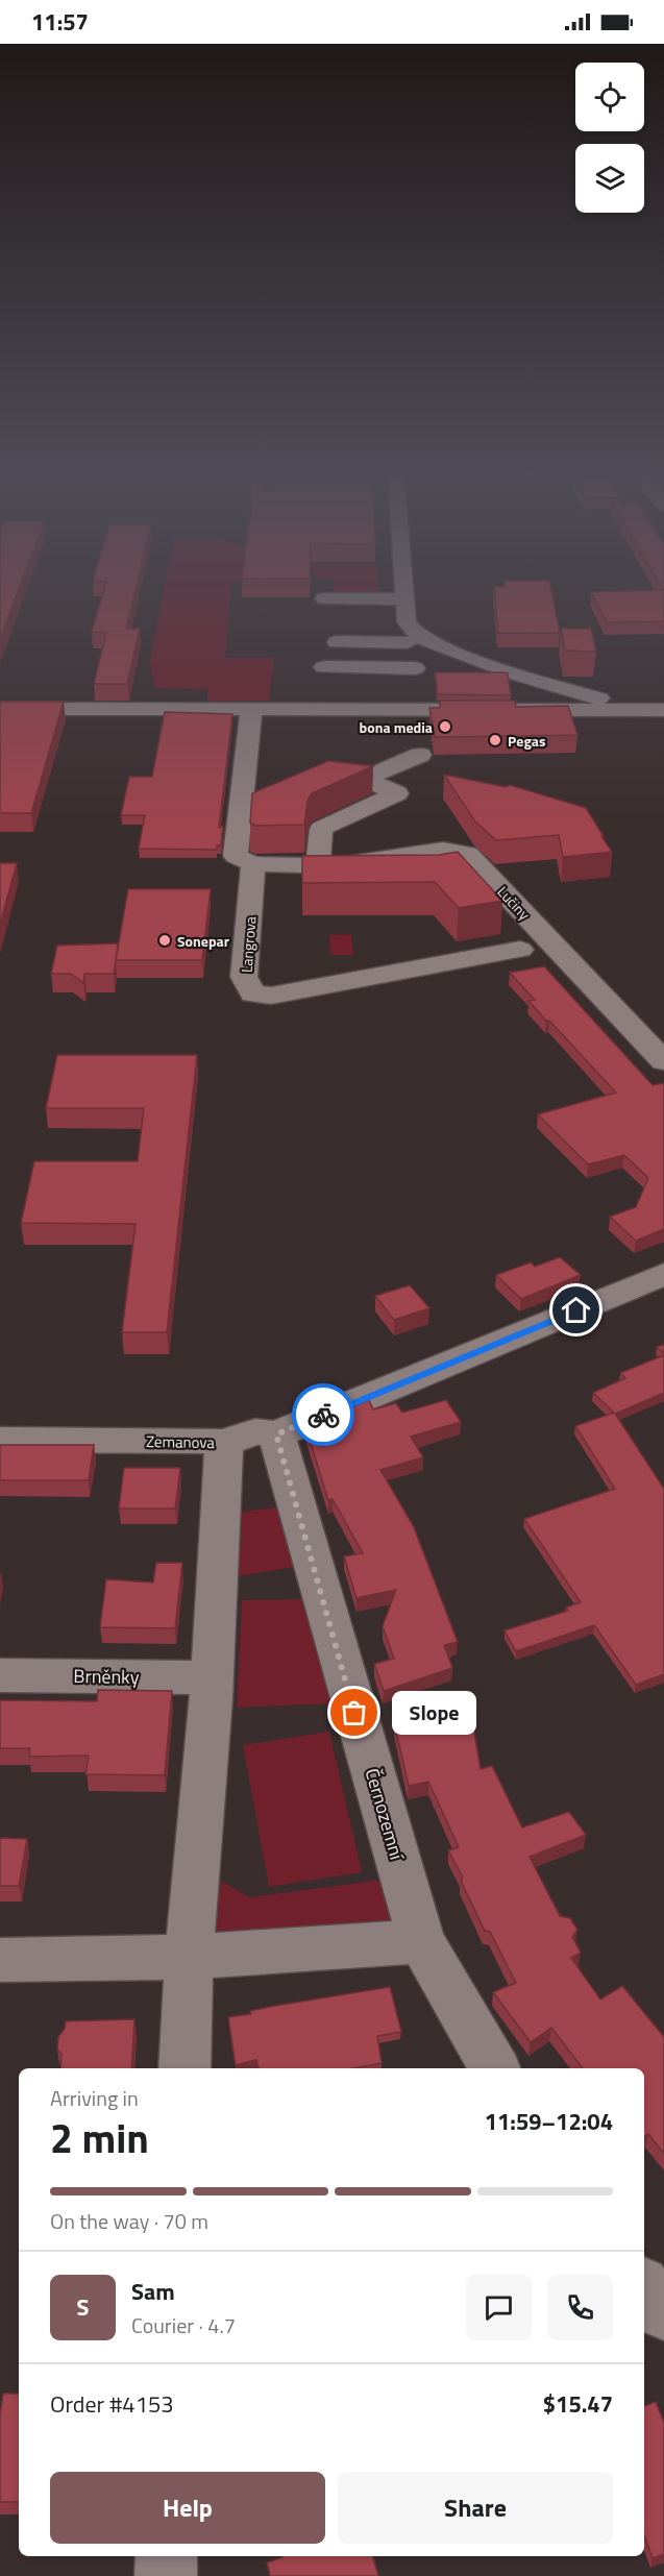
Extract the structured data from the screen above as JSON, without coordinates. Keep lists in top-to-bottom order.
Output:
{
  "streets": {
    "street": [
      "Lučiny",
      "Langrova",
      "Zemanova",
      "Brněnky",
      "Černozemní"
    ]
  },
  "crossings": [
    ["Lučiny", "Langrova"],
    ["Zemanova", "Černozemní"]
  ],
  "places": [
    "bona media",
    "Pegas",
    "Sonepar",
    "Slope"
  ],
  "page": {
    "status": "11:57",
    "bubble": "Slope",
    "heading": ["2 min", "Arriving in", "11:59–12:04"],
    "panel": [
      "Sam",
      "Courier · 4.7",
      "Order #4153",
      "$15.47"
    ],
    "bar": "On the way · 70 m",
    "round": "S",
    "buttons": ["Help", "Share"]
  }
}
